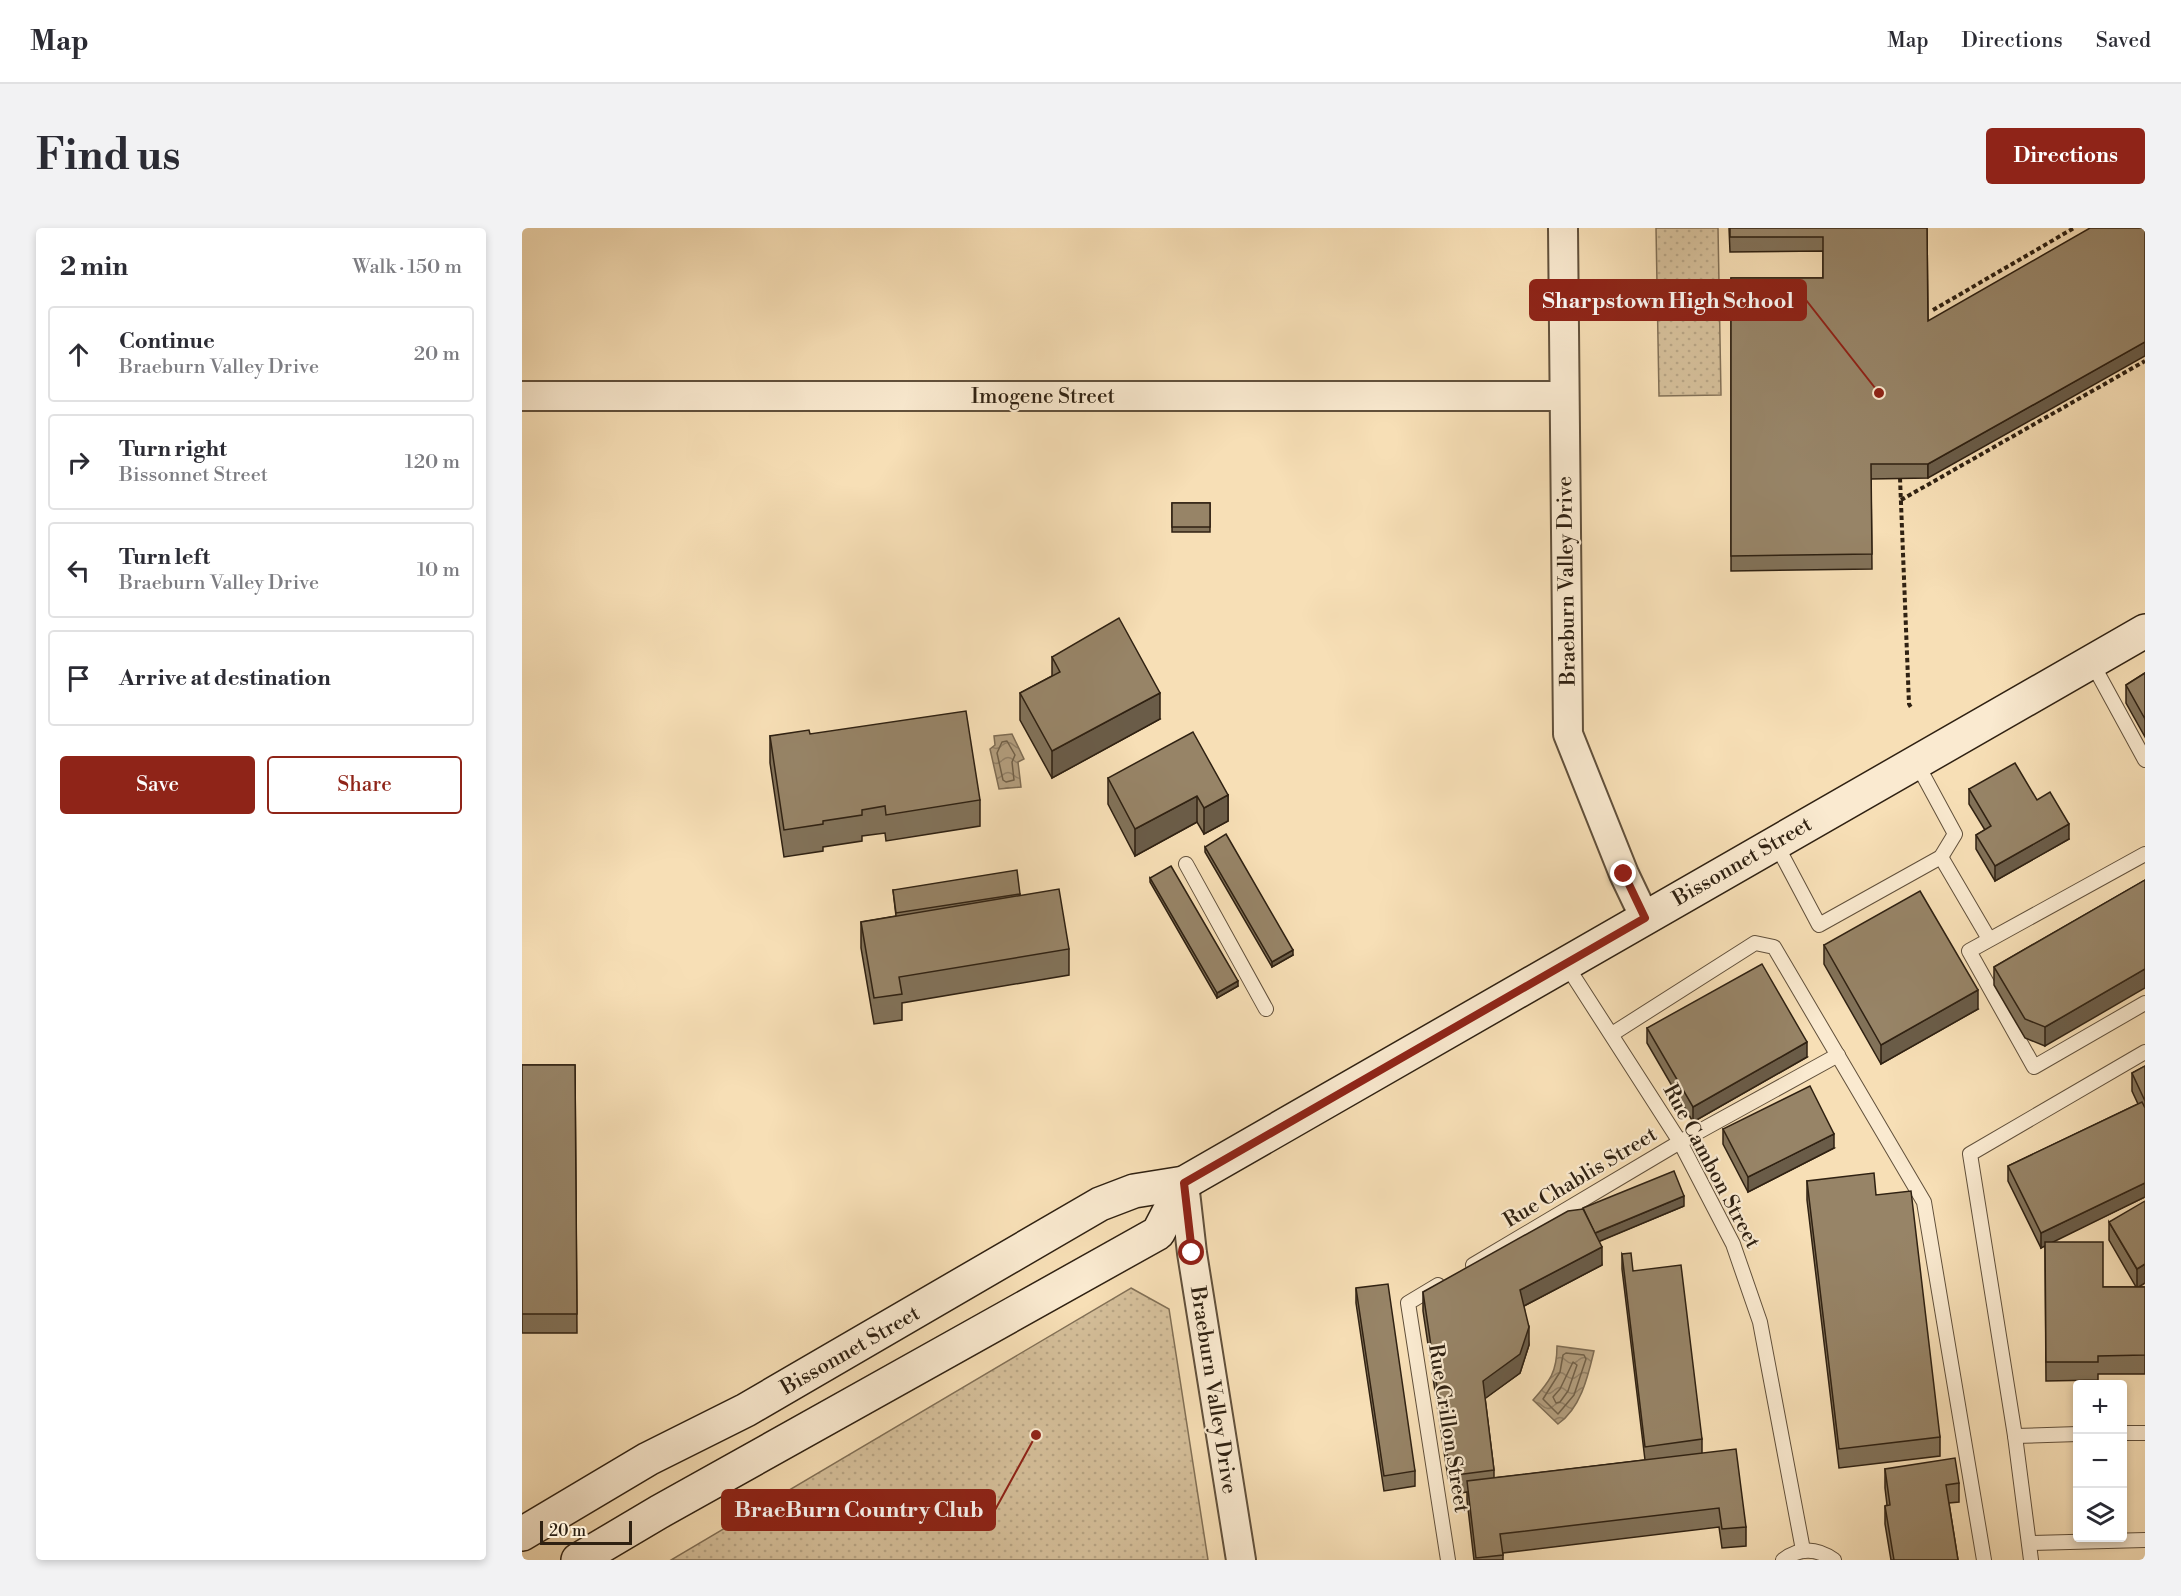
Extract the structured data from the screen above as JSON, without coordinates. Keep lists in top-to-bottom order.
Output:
{
  "streets": {
    "main road": ["Bissonnet Street"],
    "street": ["Imogene Street", "Braeburn Valley Drive"],
    "lane": ["Rue Cambon Street", "Rue Chablis Street", "Rue Crillon Street"]
  },
  "crossings": [
    ["Imogene Street", "Braeburn Valley Drive"],
    ["Braeburn Valley Drive", "Bissonnet Street"],
    ["Bissonnet Street", "Rue Cambon Street"],
    ["Rue Cambon Street", "Rue Chablis Street"],
    ["Rue Chablis Street", "Rue Crillon Street"]
  ],
  "places": ["Sharpstown High School", "BraeBurn Country Club"],
  "scale_bar": "20 m",
  "page": {
    "header": "Map",
    "nav": ["Map", "Directions", "Saved"],
    "buttons": [
      "Directions",
      ["Save", "Share"]
    ],
    "title": "Find us",
    "heading": ["2 min", "Walk · 150 m"],
    "list": [
      ["Continue", "Braeburn Valley Drive", "20 m"],
      ["Turn right", "Bissonnet Street", "120 m"],
      ["Turn left", "Braeburn Valley Drive", "10 m"],
      "Arrive at destination"
    ],
    "map_buttons": ["+", "−"],
    "scale": "20 m"
  }
}
